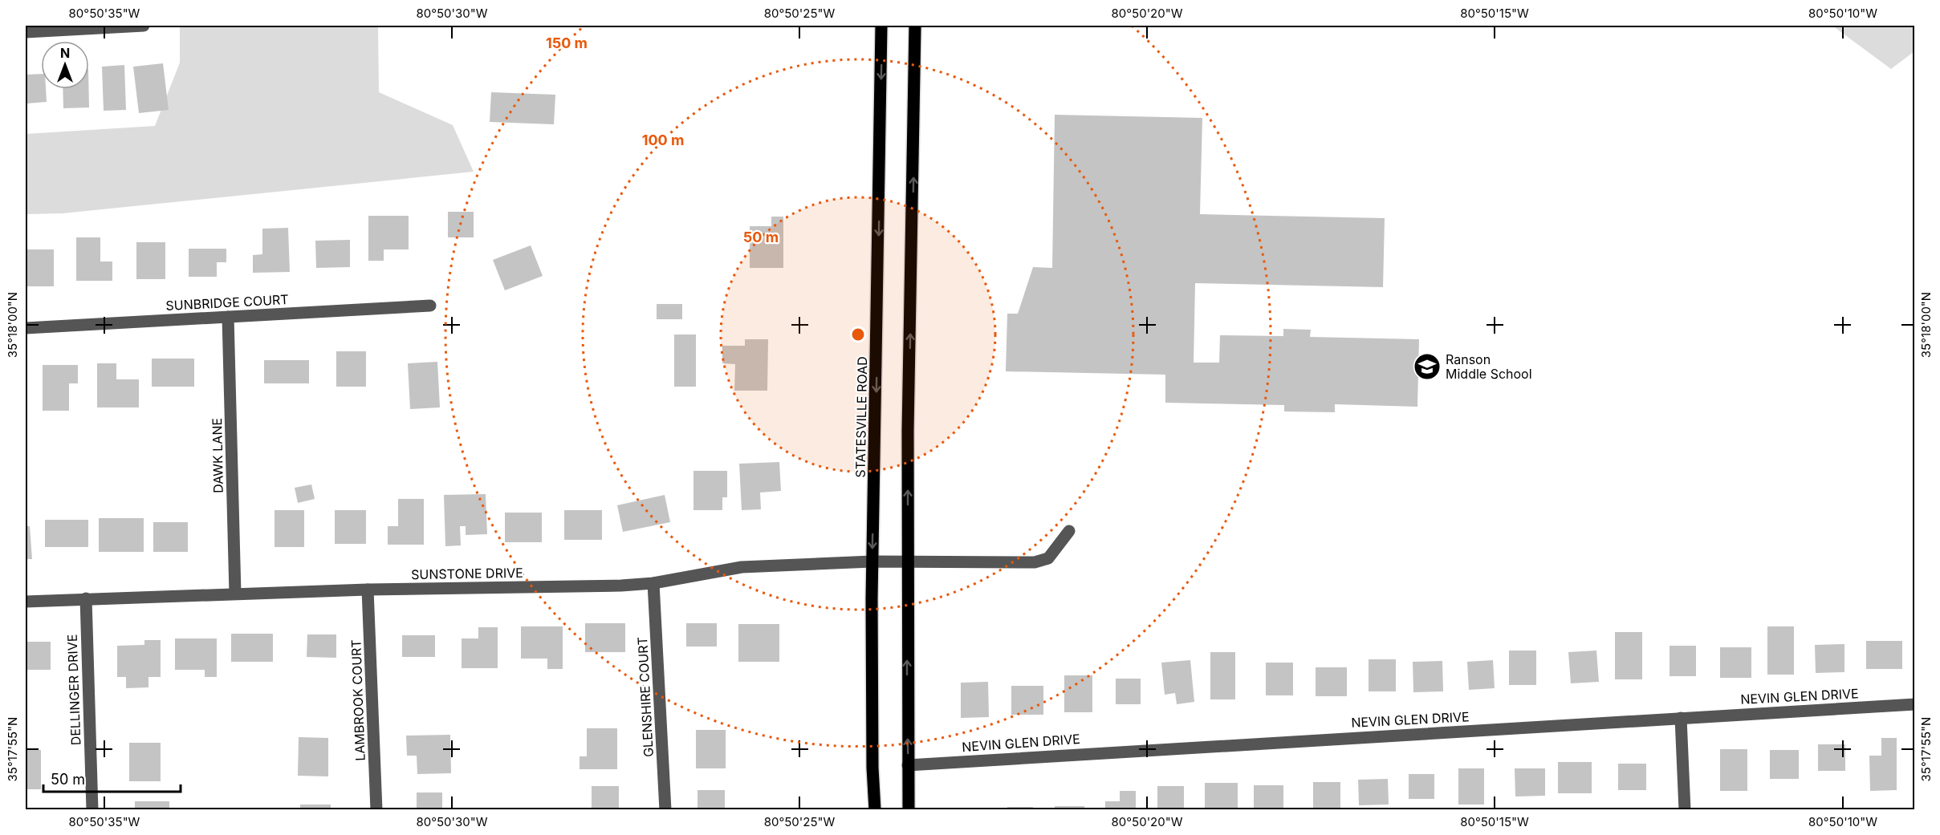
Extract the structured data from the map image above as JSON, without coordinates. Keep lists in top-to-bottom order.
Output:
{
  "streets": {
    "main road": ["STATESVILLE ROAD"],
    "street": [
      "SUNBRIDGE COURT",
      "DAWK LANE",
      "SUNSTONE DRIVE",
      "DELLINGER DRIVE",
      "NEVIN GLEN DRIVE",
      "GLENSHIRE COURT",
      "LAMBROOK COURT"
    ]
  },
  "crossings": [
    ["SUNBRIDGE COURT", "DAWK LANE"],
    ["STATESVILLE ROAD", "SUNSTONE DRIVE"],
    ["DAWK LANE", "SUNSTONE DRIVE"],
    ["SUNSTONE DRIVE", "DELLINGER DRIVE"],
    ["SUNSTONE DRIVE", "GLENSHIRE COURT"],
    ["SUNSTONE DRIVE", "LAMBROOK COURT"]
  ],
  "places": {
    "school or university": ["Ranson Middle School"]
  },
  "scale_bar": "50 m",
  "north": "top",
  "coordinates": [
    "80°50'35\"W",
    "80°50'30\"W",
    "80°50'25\"W",
    "80°50'20\"W",
    "80°50'15\"W",
    "80°50'10\"W",
    "35°18'00\"N",
    "35°17'55\"N"
  ],
  "rings": ["150 m", "100 m", "50 m"]
}
